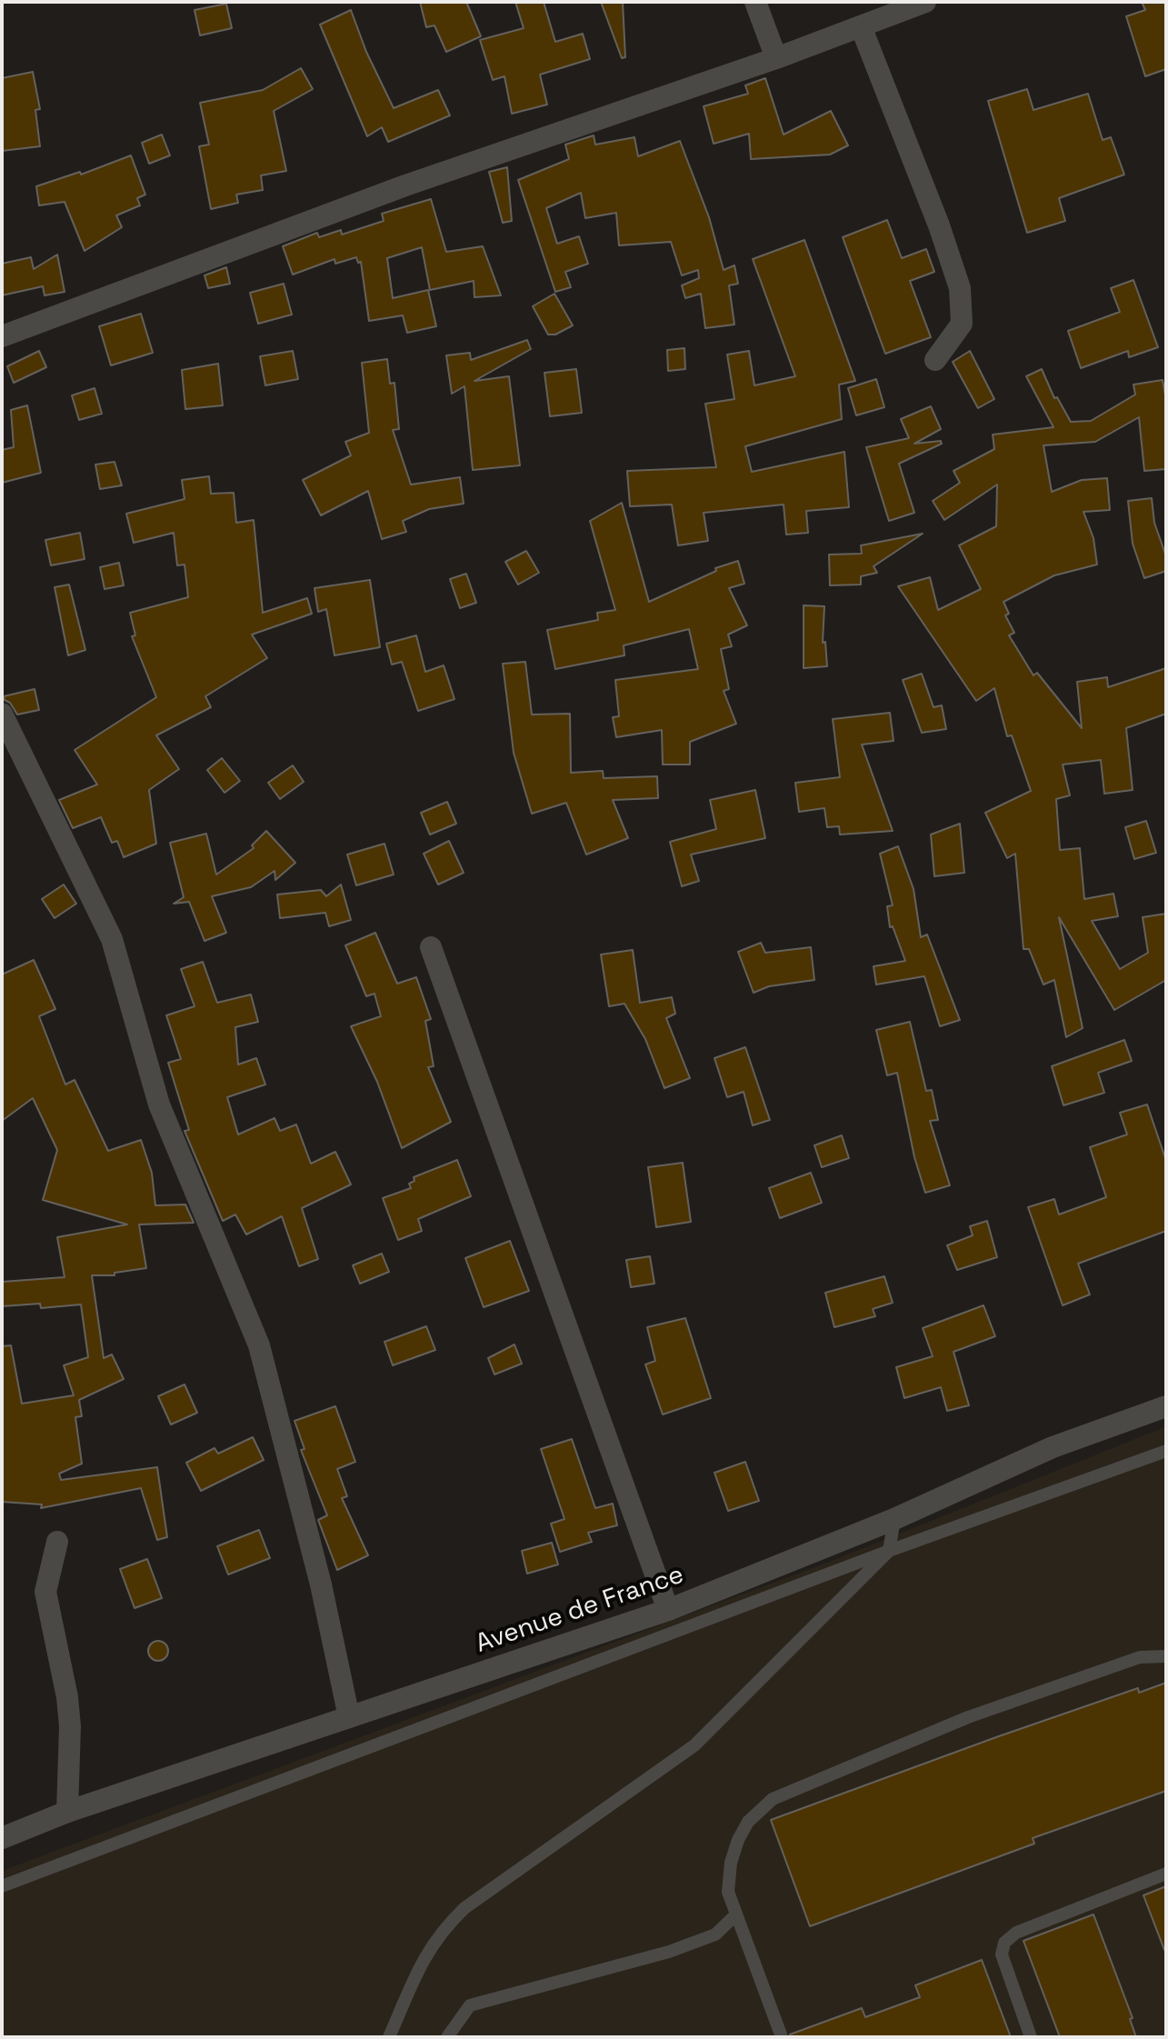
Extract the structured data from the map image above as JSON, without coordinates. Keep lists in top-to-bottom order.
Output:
{
  "streets": {
    "street": ["Avenue de France"]
  }
}
